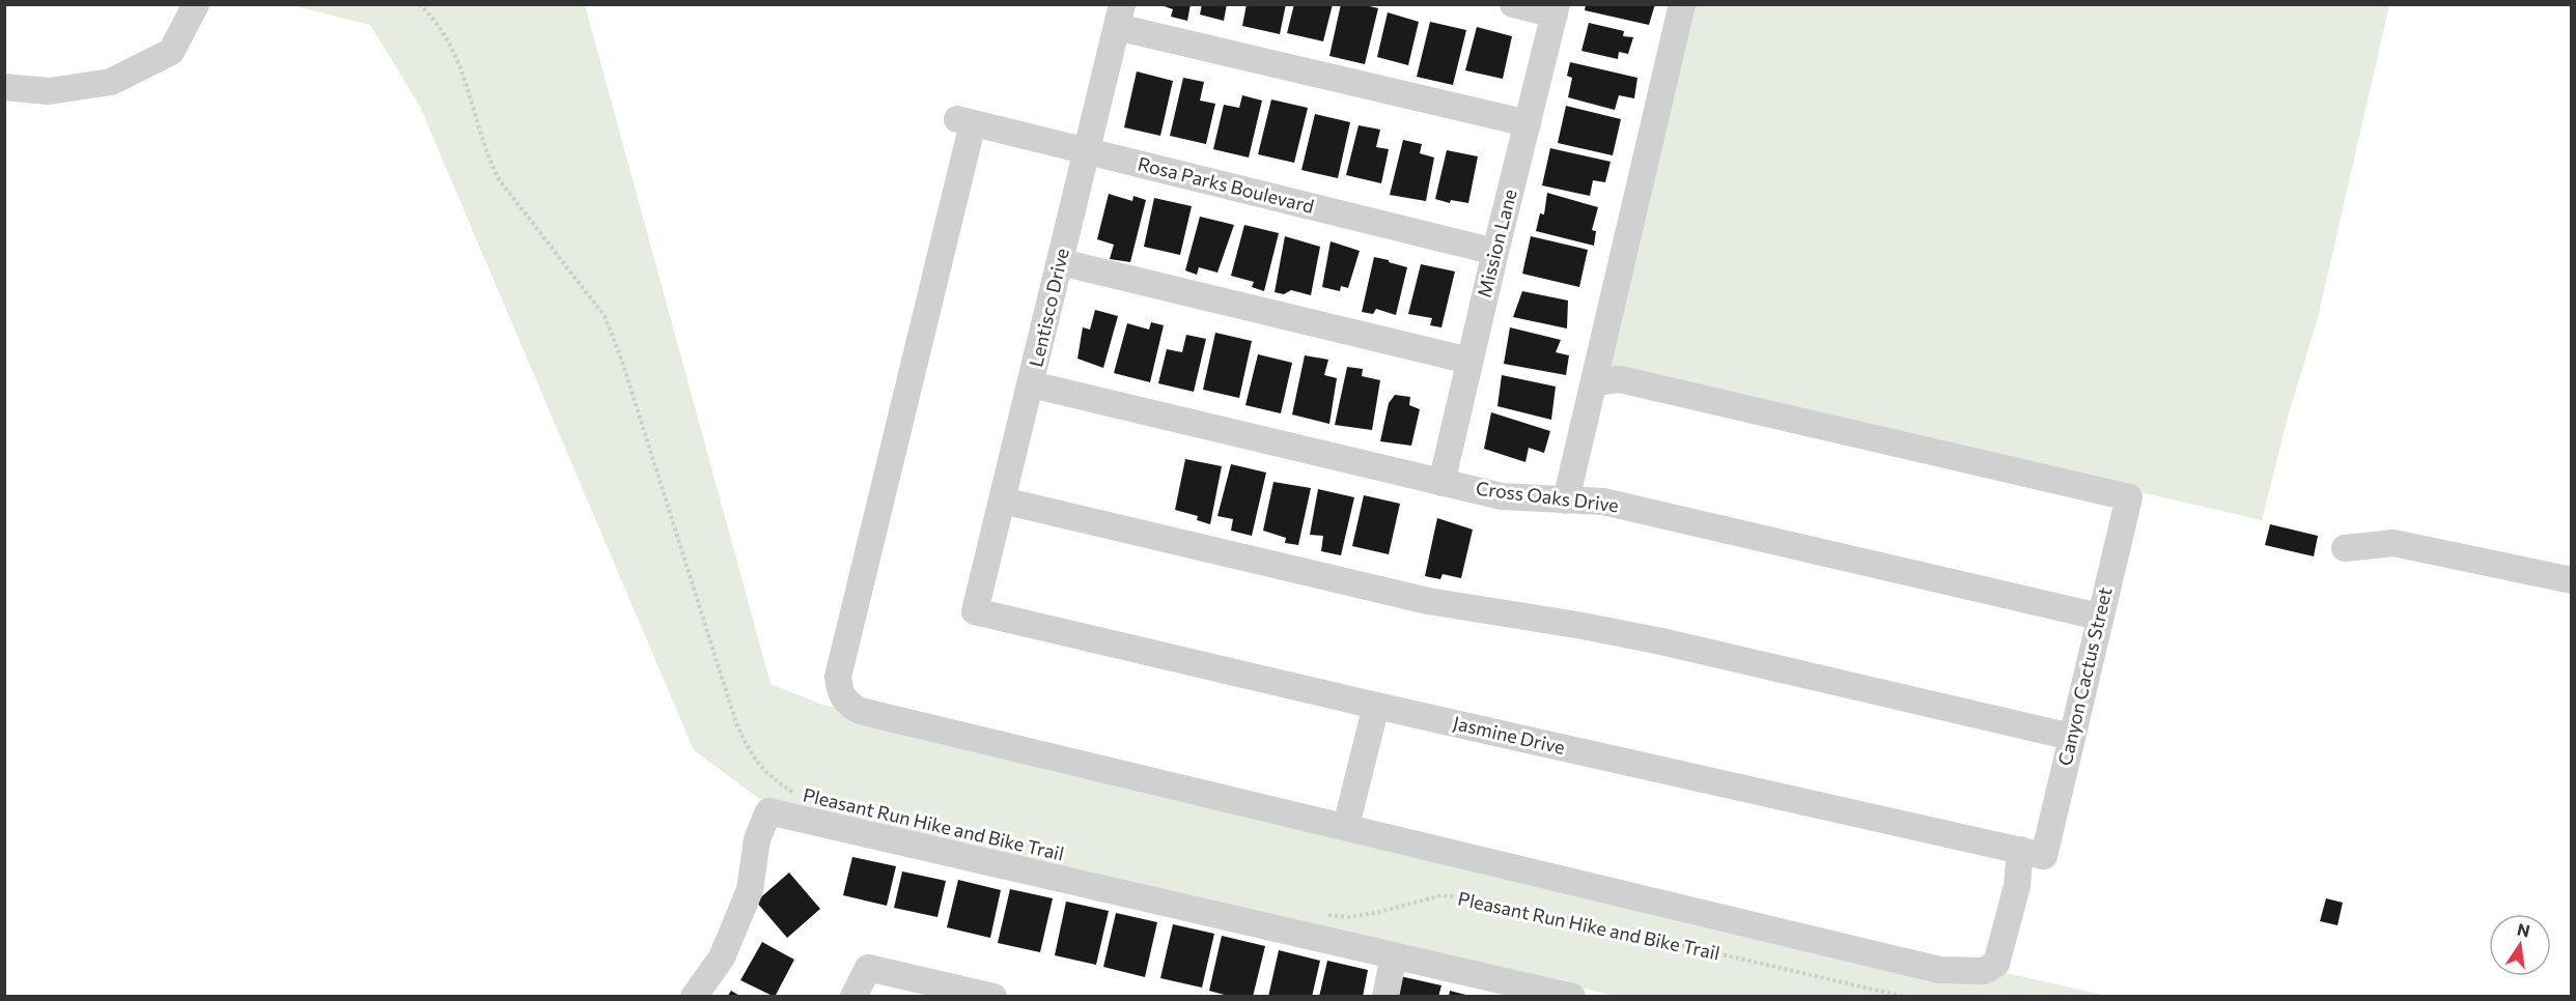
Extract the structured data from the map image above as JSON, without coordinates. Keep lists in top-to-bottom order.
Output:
{
  "streets": {
    "street": [
      "Rosa Parks Boulevard",
      "Mission Lane",
      "Lentisco Drive",
      "Cross Oaks Drive",
      "Canyon Cactus Street",
      "Jasmine Drive"
    ],
    "path": ["Pleasant Run Hike and Bike Trail"]
  },
  "crossings": [
    ["Rosa Parks Boulevard", "Mission Lane"],
    ["Rosa Parks Boulevard", "Lentisco Drive"],
    ["Rosa Parks Boulevard", "Canyon Cactus Street"],
    ["Mission Lane", "Cross Oaks Drive"],
    ["Lentisco Drive", "Cross Oaks Drive"],
    ["Lentisco Drive", "Jasmine Drive"],
    ["Cross Oaks Drive", "Canyon Cactus Street"],
    ["Canyon Cactus Street", "Jasmine Drive"]
  ],
  "north": "top"
}
